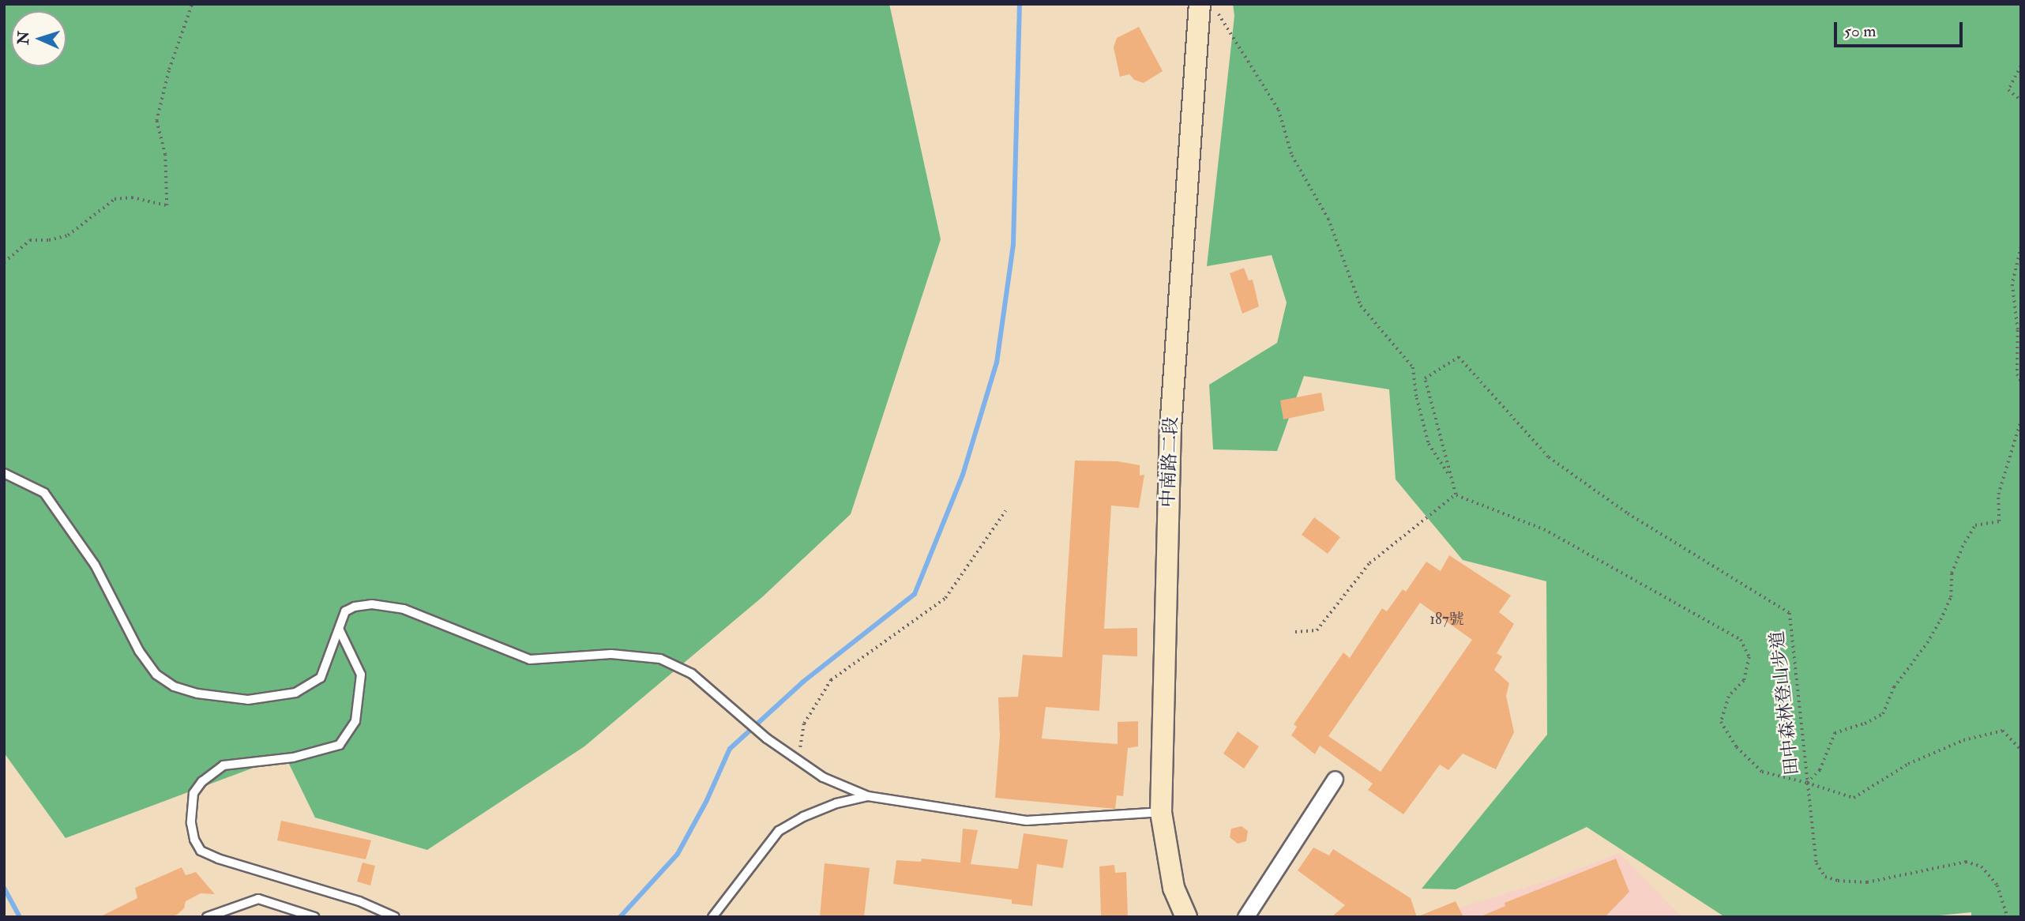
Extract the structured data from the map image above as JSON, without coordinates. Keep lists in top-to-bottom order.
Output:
{
  "streets": {
    "main road": ["中南路二段"],
    "path": ["田中森林登山步道"]
  },
  "house_numbers": ["187號"],
  "scale_bar": "50 m",
  "north": "left"
}
